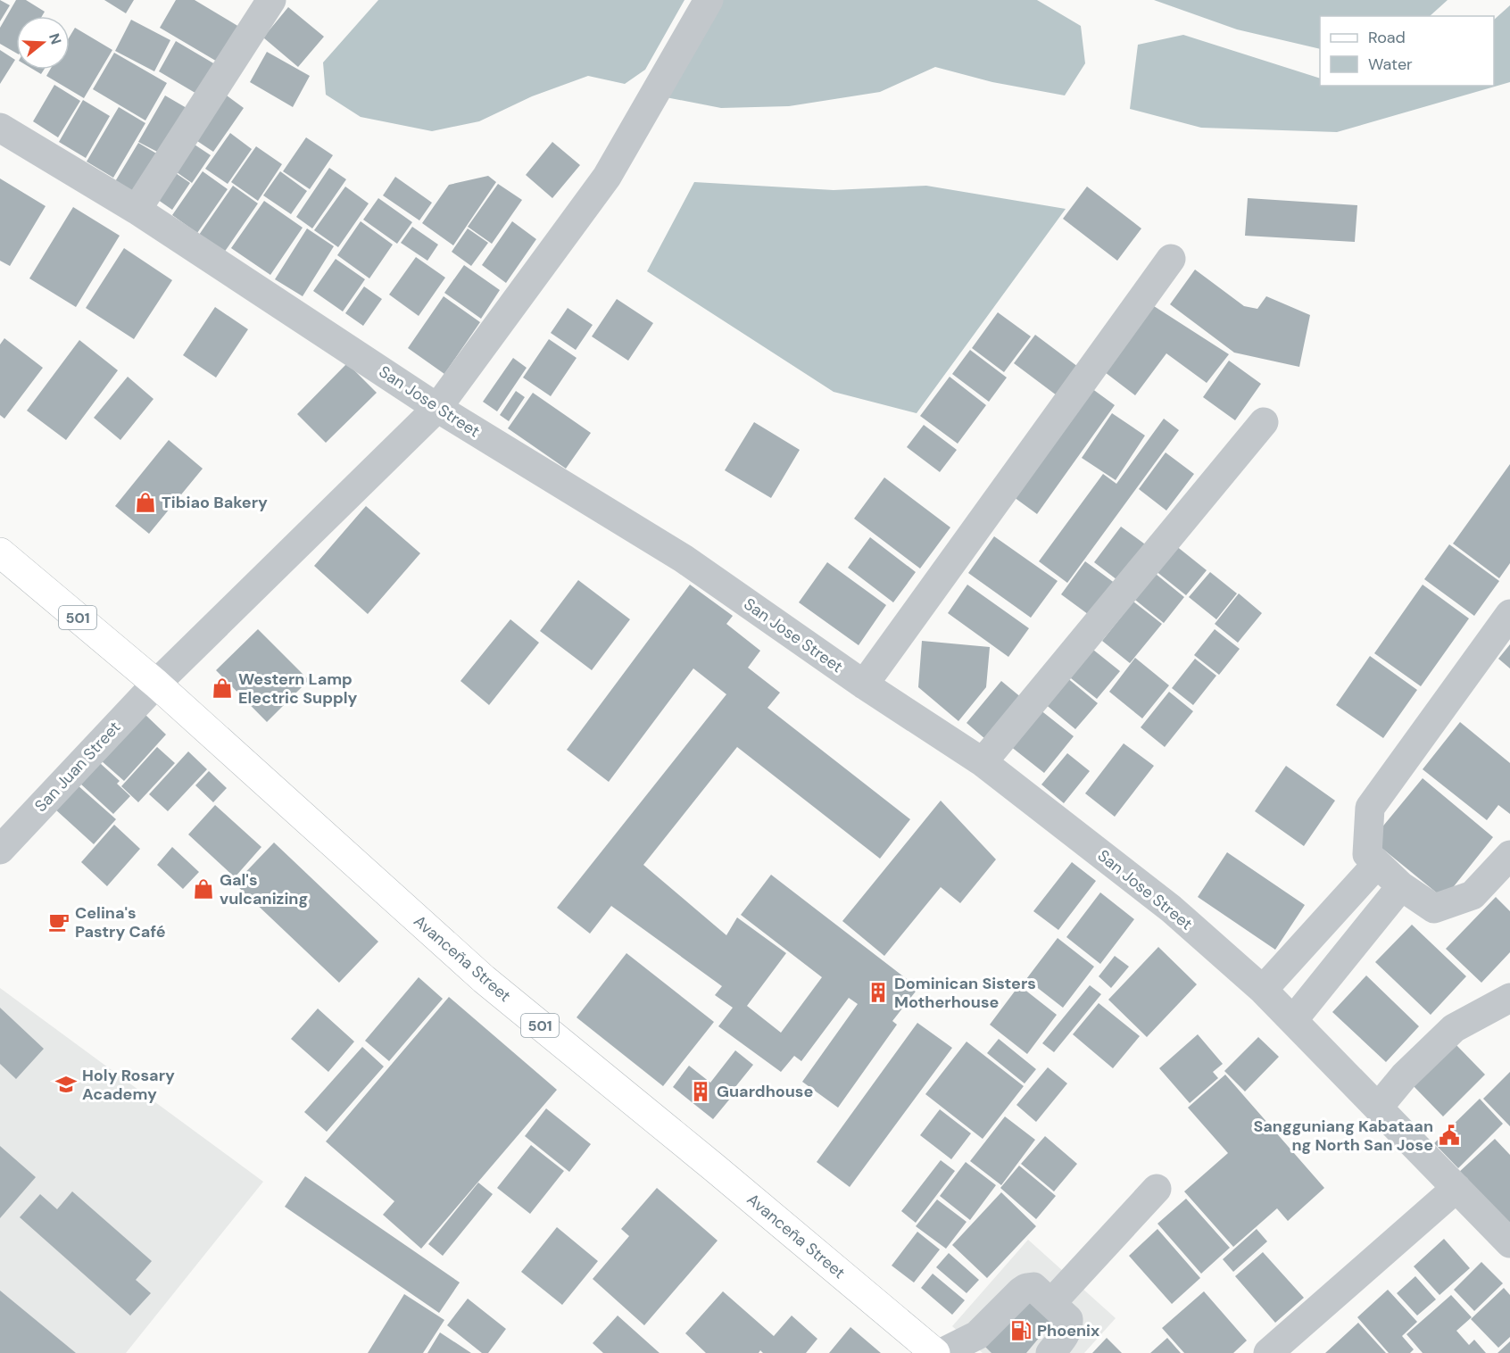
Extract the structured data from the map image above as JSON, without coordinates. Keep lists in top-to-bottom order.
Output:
{
  "streets": {
    "main road": ["501", "Avanceña Street"],
    "street": ["San Jose Street", "San Juan Street"]
  },
  "crossings": [
    ["San Jose Street", "San Juan Street"],
    ["San Juan Street", "Avanceña Street"]
  ],
  "places": {
    "shop": ["Tibiao Bakery", "Western Lamp Electric Supply", "Gal's vulcanizing"],
    "cafe": ["Celina's Pastry Café"],
    "building": ["Dominican Sisters Motherhouse", "Guardhouse"],
    "school or university": ["Holy Rosary Academy"],
    "public building": ["Sangguniang Kabataan ng North San Jose"],
    "fuel station": ["Phoenix"]
  },
  "legend": ["Road", "Water"],
  "north": "right"
}
